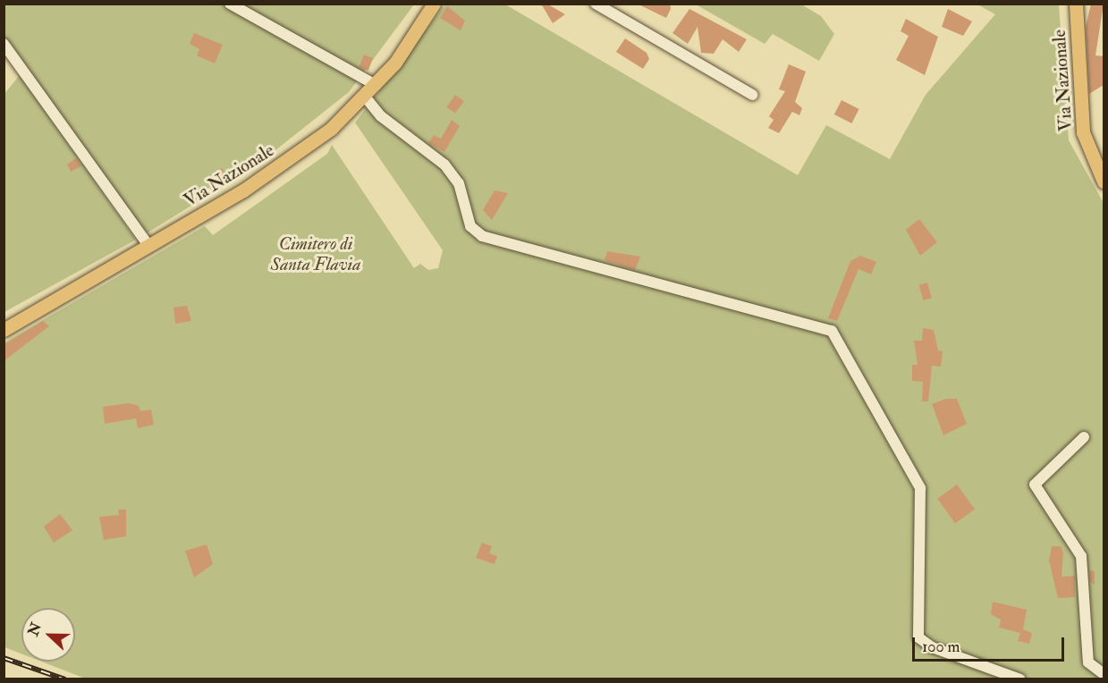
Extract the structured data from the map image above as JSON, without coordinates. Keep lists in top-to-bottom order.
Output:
{
  "streets": {
    "main road": ["Via Nazionale"]
  },
  "parks": ["Cimitero di Santa Flavia"],
  "scale_bar": "100 m",
  "north": "left"
}
